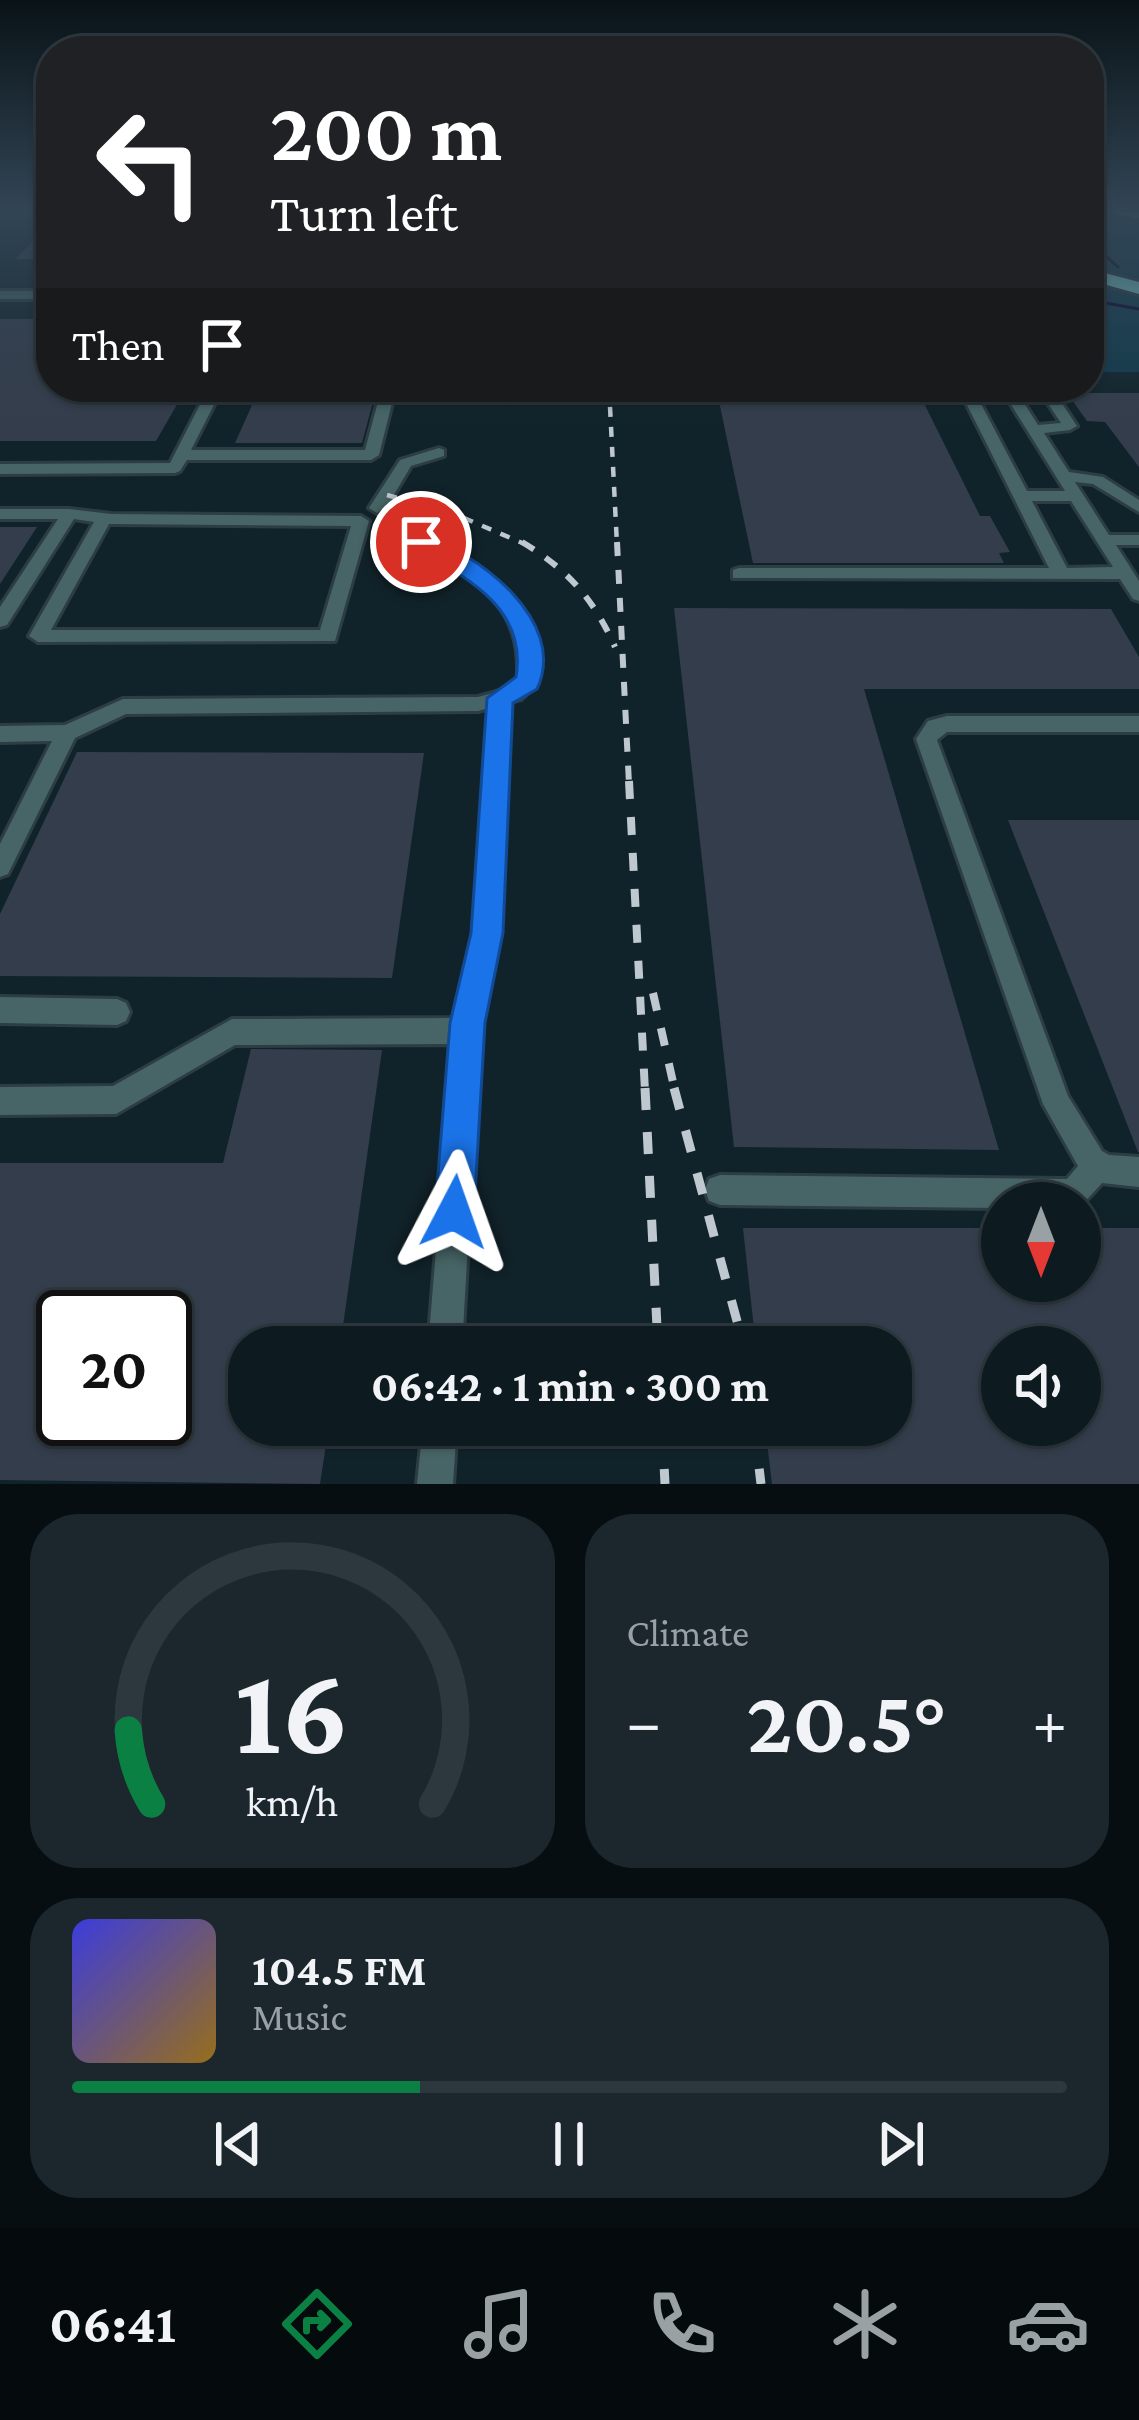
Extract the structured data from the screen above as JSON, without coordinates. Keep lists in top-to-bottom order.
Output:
{
  "north": "bottom",
  "page": {
    "turn": ["200 m", "Turn left"],
    "then": "Then",
    "limit": "20",
    "trip": "06:42 · 1 min · 300 m",
    "tile": "Climate",
    "heat": ["−", "20.5°", "+"],
    "song": ["104.5 FM", "Music"],
    "tabs": "06:41",
    "gauge": ["16", "km/h"]
  }
}
